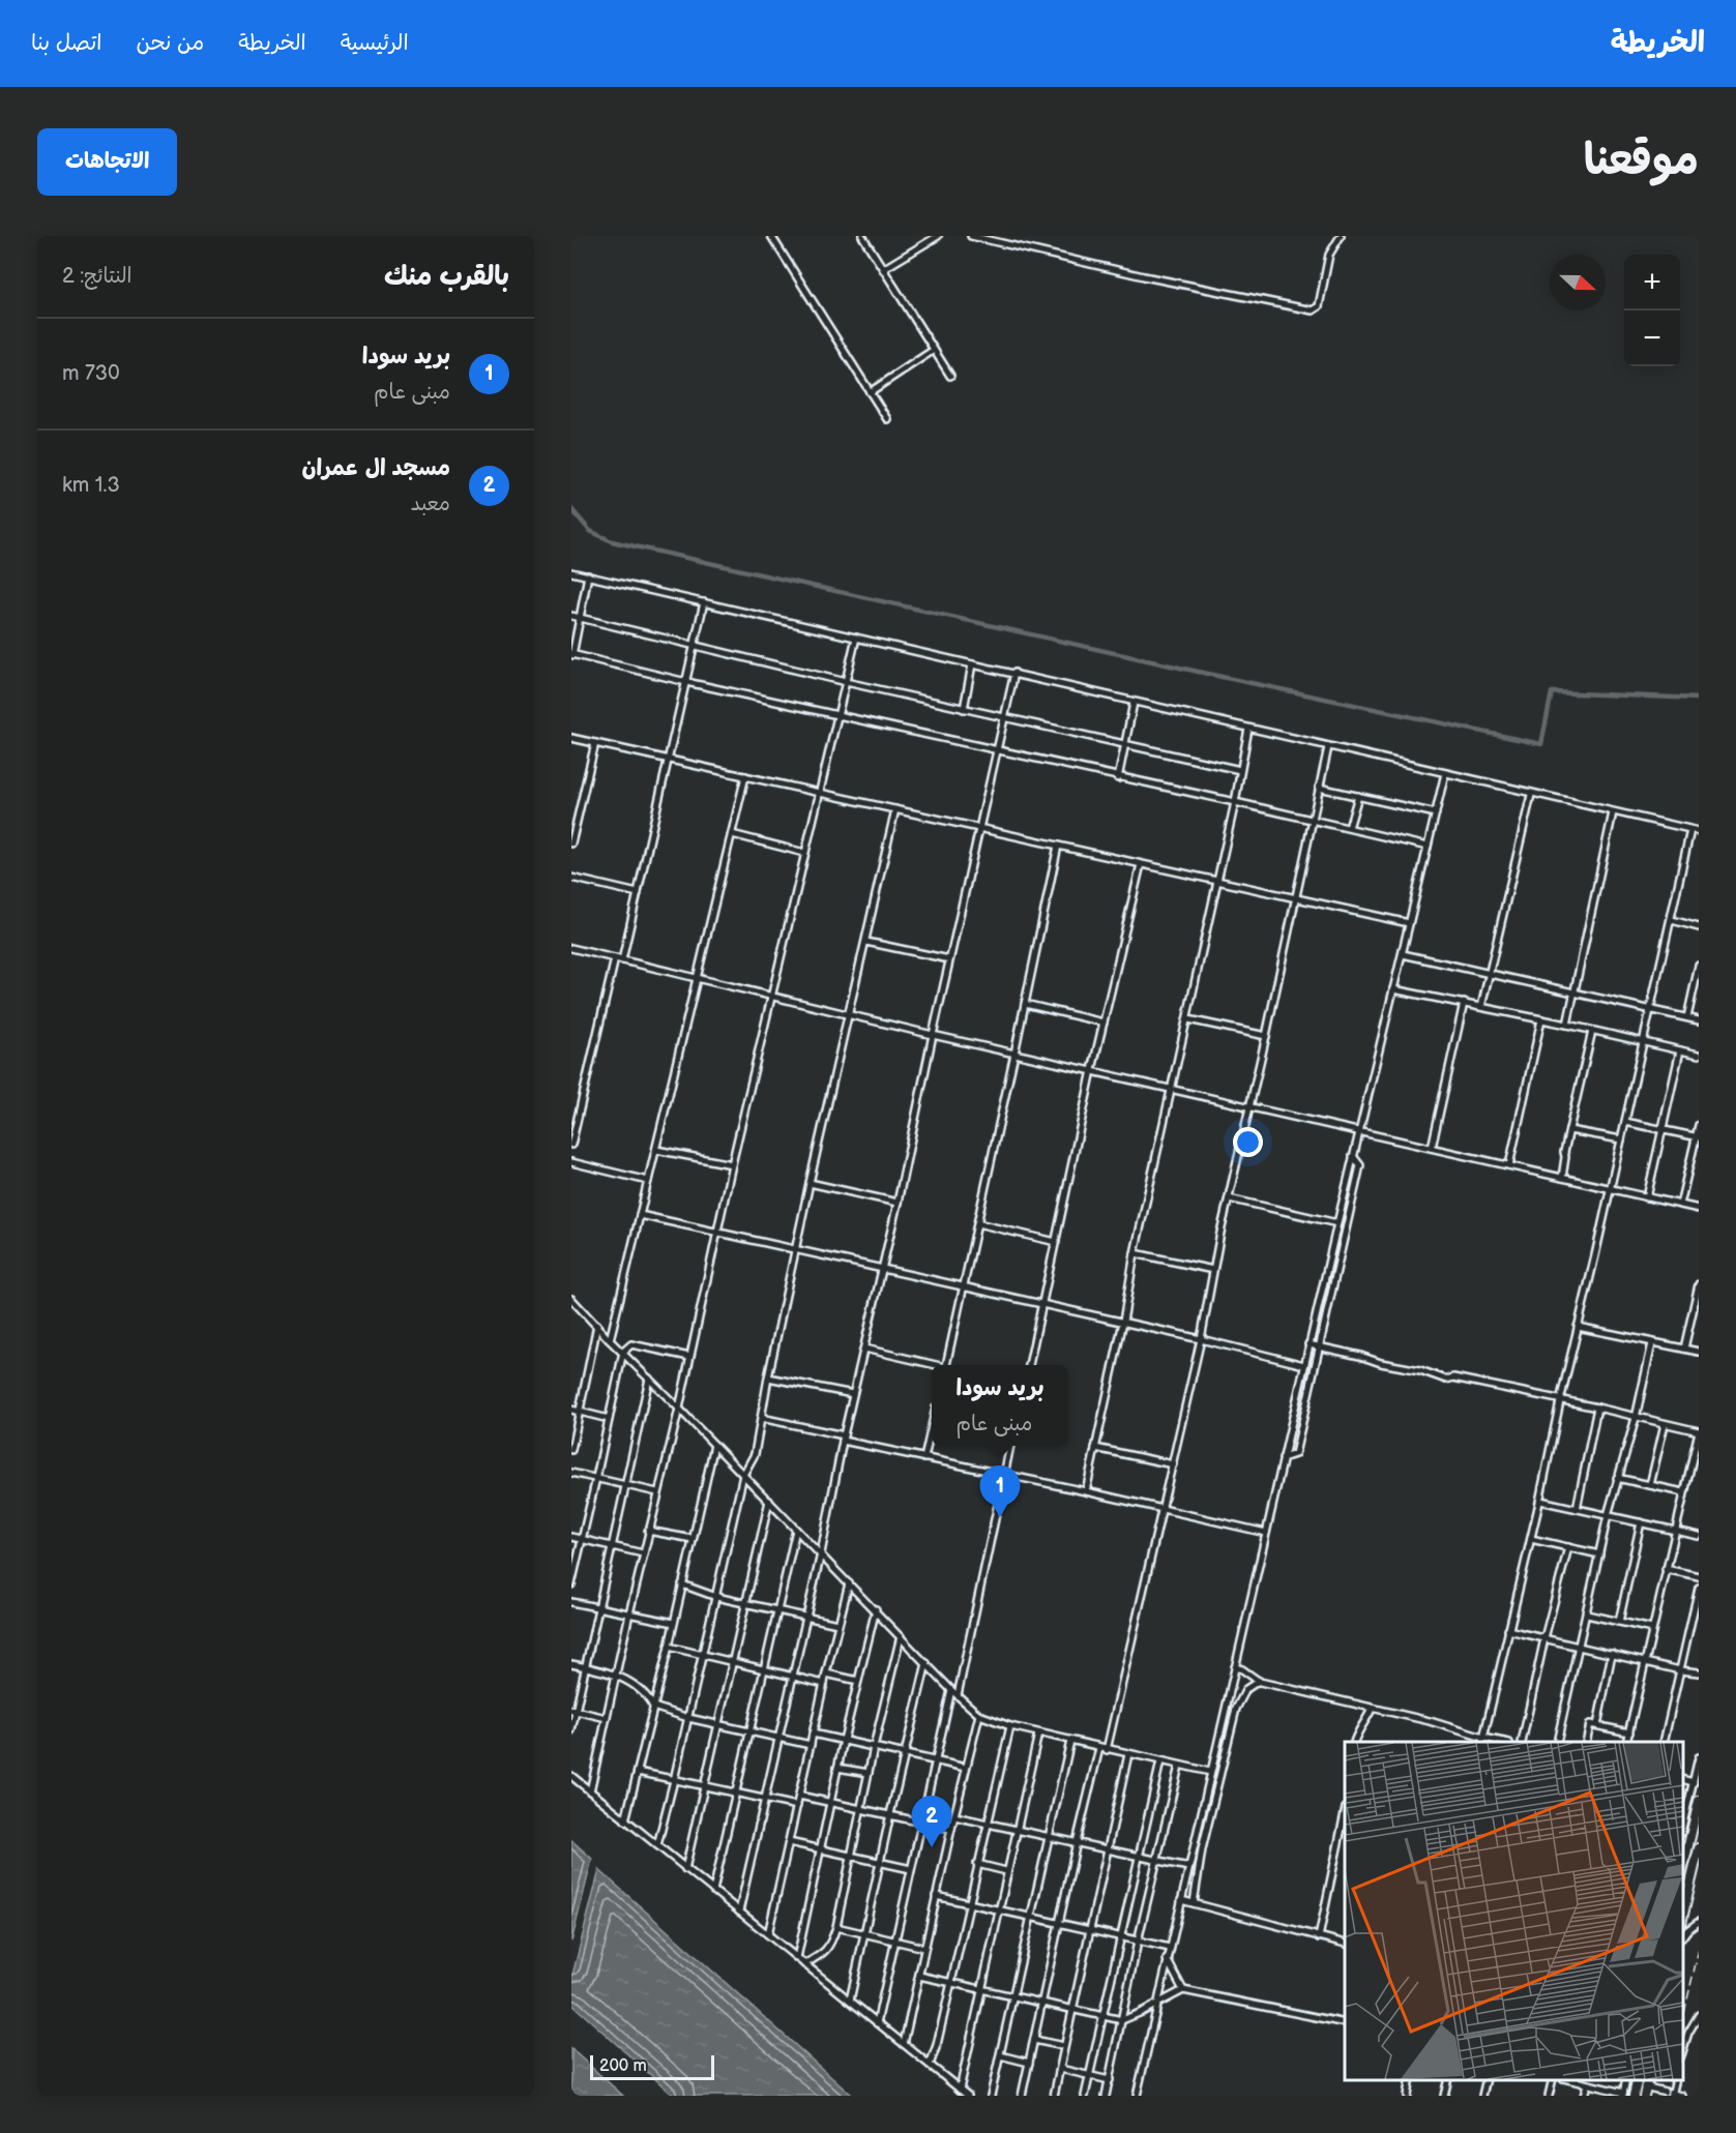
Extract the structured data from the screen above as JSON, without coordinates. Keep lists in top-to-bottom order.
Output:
{
  "scale_bar": "200 m",
  "north": "right",
  "page": {
    "header": "الخريطة",
    "nav": [
      "الرئيسية",
      "الخريطة",
      "من نحن",
      "اتصل بنا"
    ],
    "title": "موقعنا",
    "buttons": "الاتجاهات",
    "heading": ["بالقرب منك", "النتائج: 2"],
    "map_buttons": ["+", "−"],
    "list": [
      {
        "mark": "1",
        "name": "بريد سودا",
        "note": "مبنى عام",
        "value": "730 m"
      },
      {
        "mark": "2",
        "name": "مسجد ال عمران",
        "note": "معبد",
        "value": "1.3 km"
      }
    ],
    "popup": ["بريد سودا", "مبنى عام"],
    "pins": ["1", "2"],
    "scale": "200 m"
  }
}
